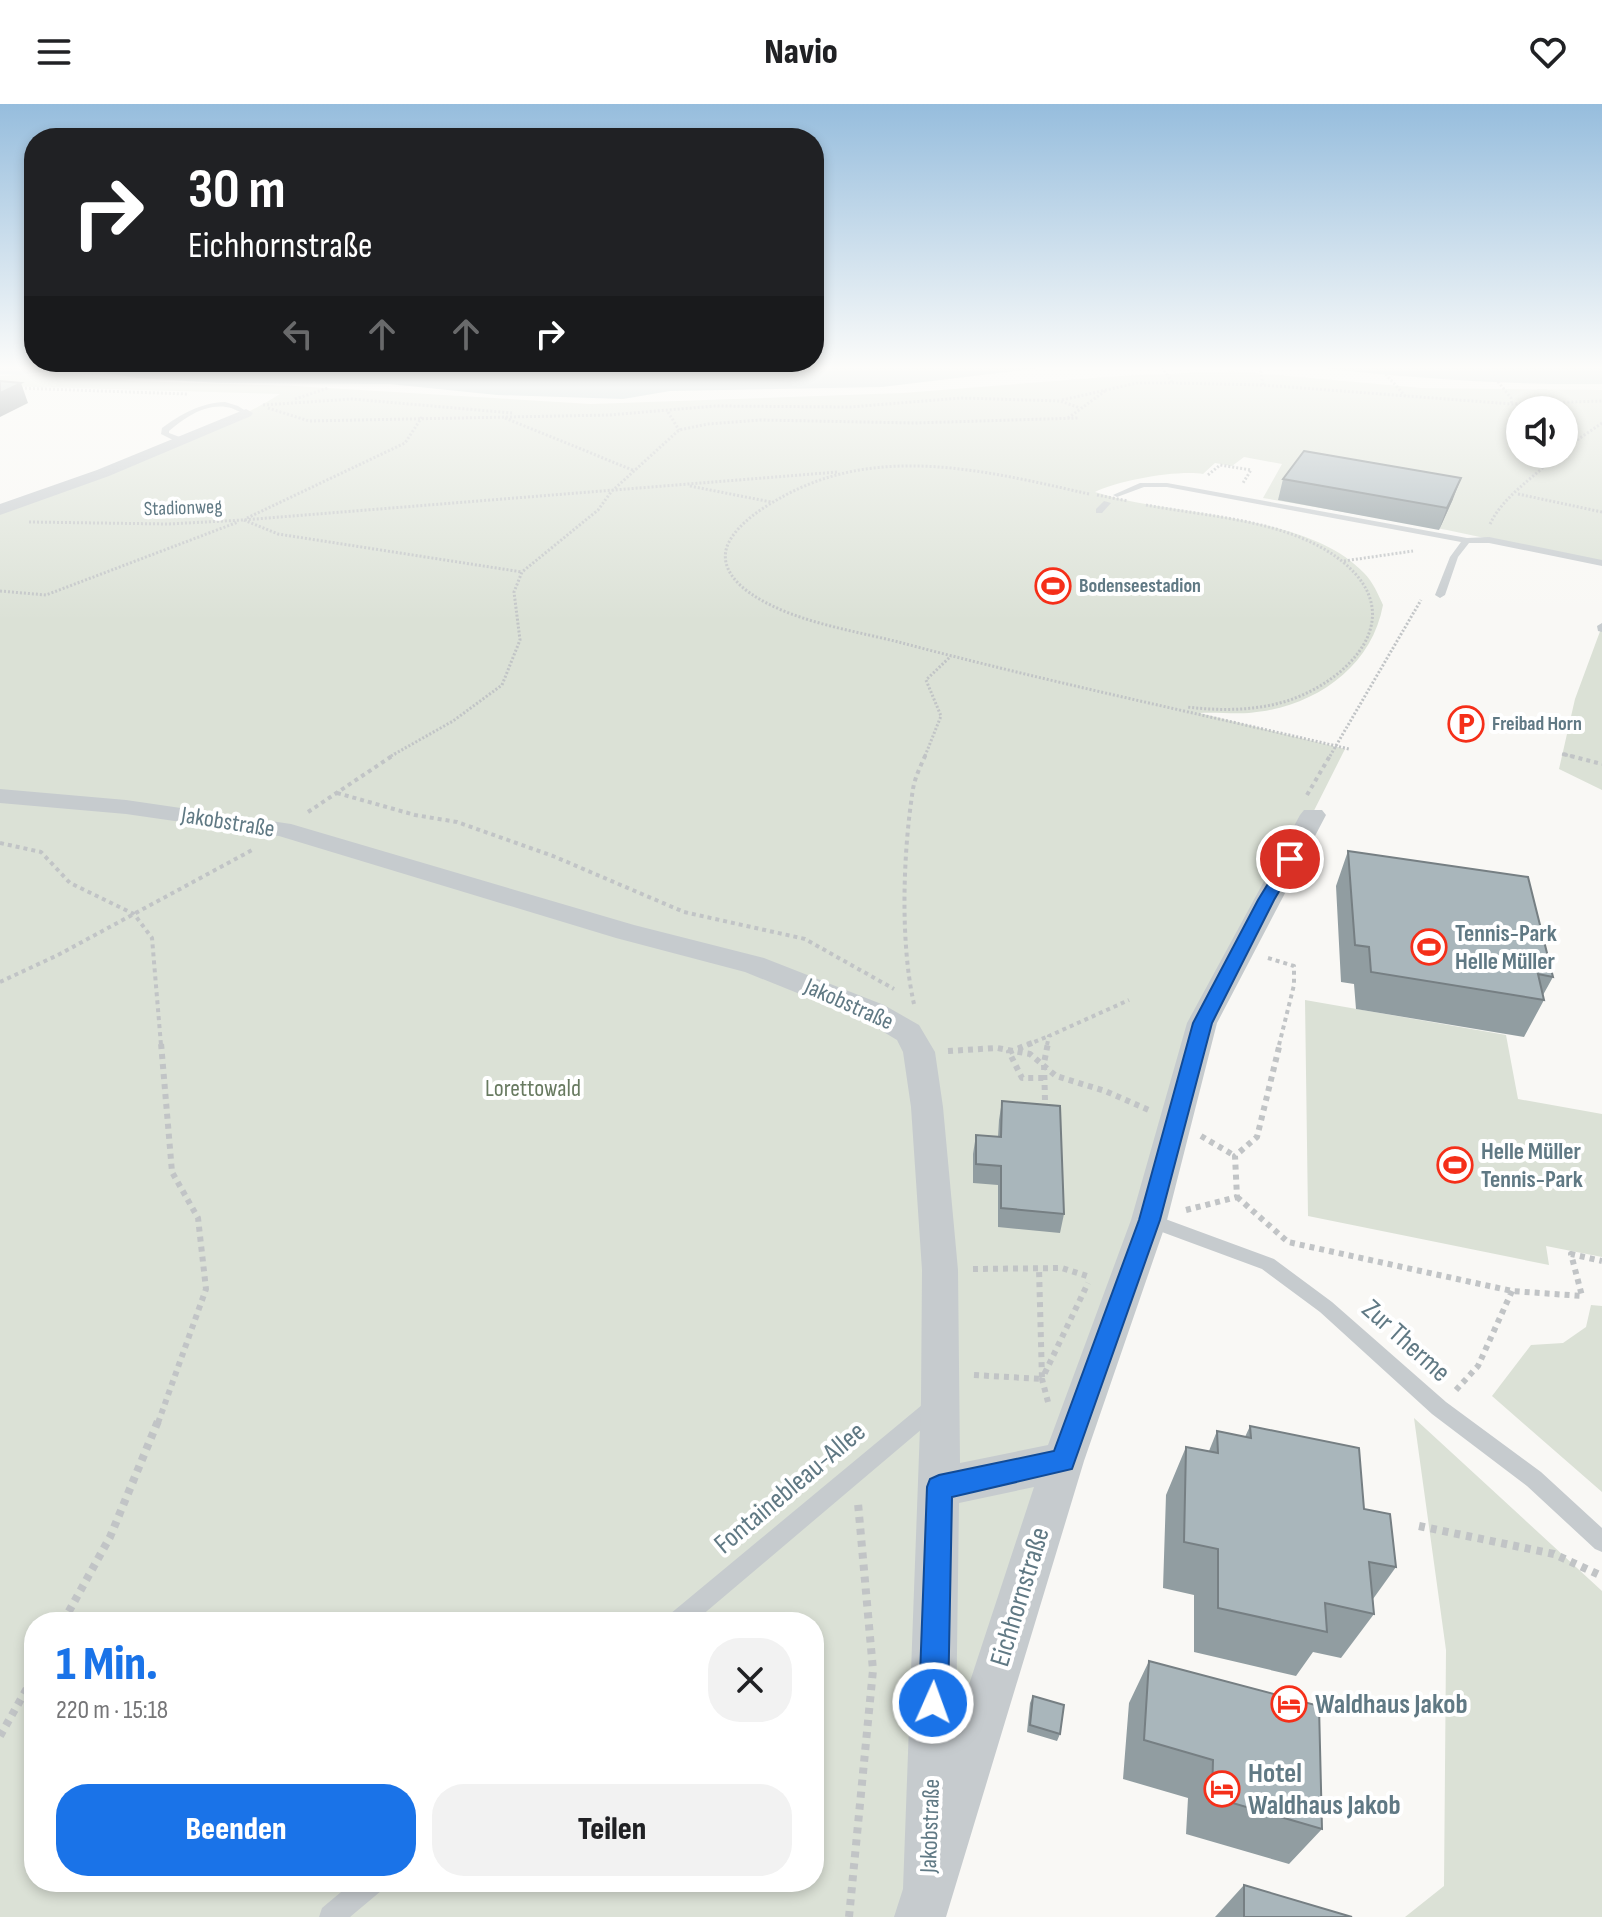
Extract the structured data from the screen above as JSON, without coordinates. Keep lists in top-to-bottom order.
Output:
{
  "streets": {
    "street": ["Jakobstraße", "Eichhornstraße"],
    "lane": ["Zur Therme", "Fontainebleau-Allee"],
    "path": ["Stadionweg"]
  },
  "crossings": [
    ["Jakobstraße", "Fontainebleau-Allee"],
    ["Jakobstraße", "Eichhornstraße"],
    ["Zur Therme", "Eichhornstraße"]
  ],
  "parks": ["Lorettowald"],
  "places": {
    "sports": ["Bodenseestadion", "Tennis-Park Helle Müller", "Helle Müller Tennis-Park"],
    "parking": ["Freibad Horn"],
    "hotel": ["Waldhaus Jakob", "Hotel Waldhaus Jakob"]
  },
  "page": {
    "header": "Navio",
    "turn": ["30 m", "Eichhornstraße"],
    "heading": ["1 Min.", "220 m · 15:18"],
    "buttons": ["Beenden", "Teilen"]
  }
}
